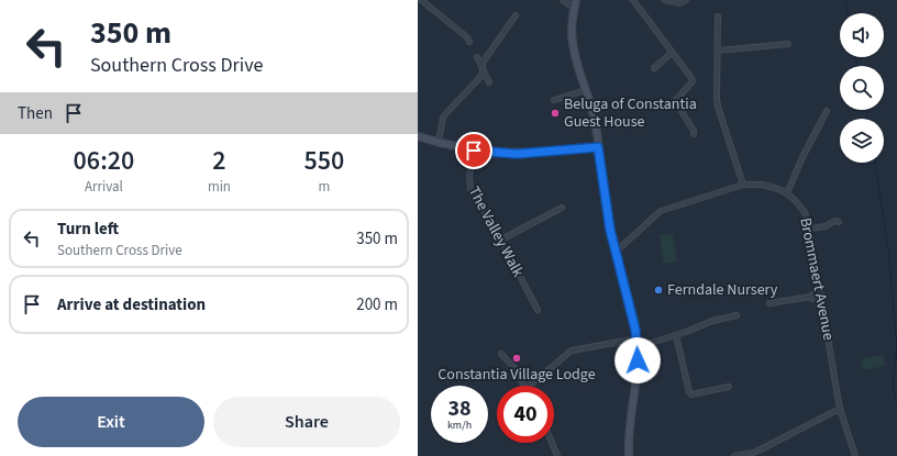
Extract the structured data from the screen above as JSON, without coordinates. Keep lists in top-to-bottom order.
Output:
{
  "streets": {
    "street": ["The Valley Walk", "Brommaert Avenue"]
  },
  "places": ["Beluga of Constantia Guest House", "Ferndale Nursery", "Constantia Village Lodge"],
  "page": {
    "turn": ["350 m", "Southern Cross Drive"],
    "then": "Then",
    "eta": [
      "06:20",
      "Arrival",
      "2",
      "min",
      "550",
      "m"
    ],
    "list": [
      {
        "name": "Turn left",
        "note": "Southern Cross Drive",
        "value": "350 m"
      },
      {
        "name": "Arrive at destination",
        "value": "200 m"
      }
    ],
    "speed": "38 km/h",
    "limit": "40",
    "buttons": ["Exit", "Share"]
  }
}
